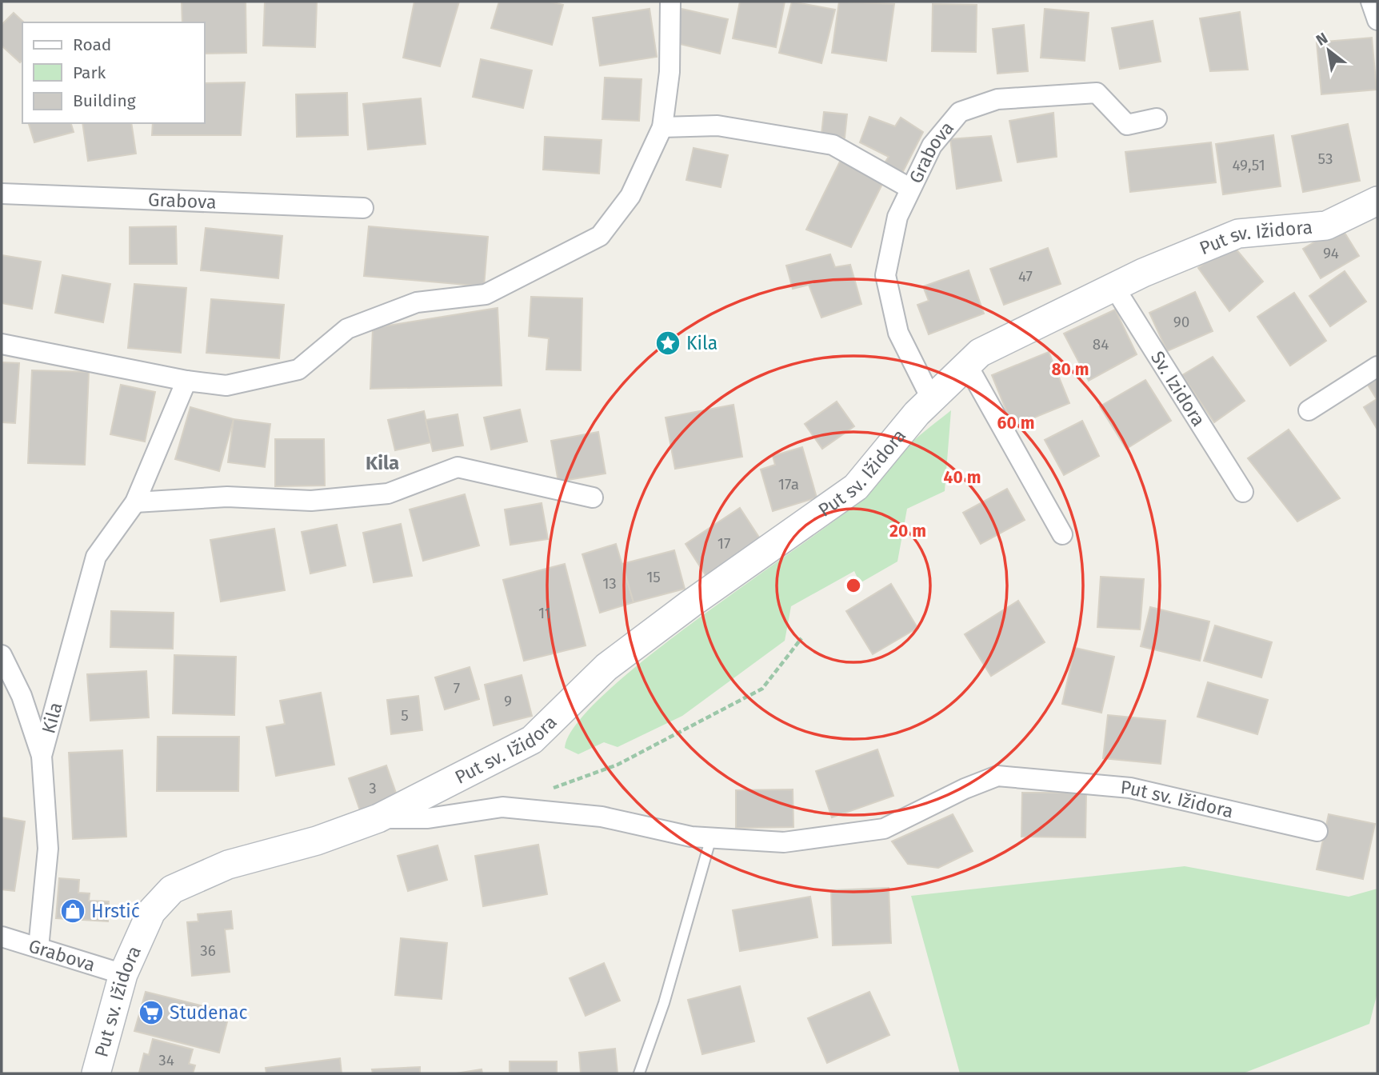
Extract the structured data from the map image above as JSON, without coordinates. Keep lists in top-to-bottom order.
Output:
{
  "streets": {
    "street": [
      "Grabova",
      "Put sv. Ižidora",
      "Sv. Izidora",
      "Kila"
    ]
  },
  "crossings": [
    ["Grabova", "Put sv. Ižidora"],
    ["Grabova", "Kila"],
    ["Put sv. Ižidora", "Sv. Izidora"]
  ],
  "districts": ["Kila"],
  "places": {
    "place": ["Kila"],
    "shop": ["Hrstić"],
    "supermarket": ["Studenac"]
  },
  "house_numbers": [
    "53",
    "49,51",
    "94",
    "47",
    "90",
    "84",
    "17a",
    "17",
    "15",
    "13",
    "11",
    "7",
    "9",
    "5",
    "3",
    "36",
    "34"
  ],
  "legend": ["Road", "Park", "Building"],
  "north": "top left",
  "rings": [
    "80 m",
    "60 m",
    "40 m",
    "20 m"
  ]
}
